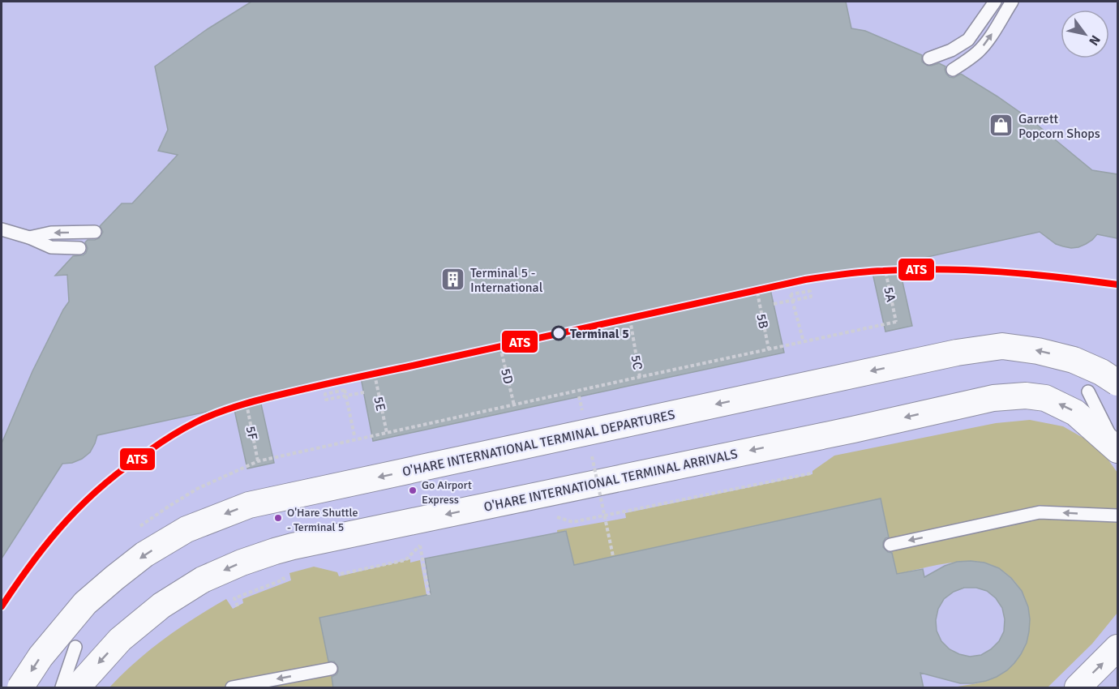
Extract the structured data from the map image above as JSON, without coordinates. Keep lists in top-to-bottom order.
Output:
{
  "streets": {
    "street": ["O'HARE INTERNATIONAL TERMINAL DEPARTURES", "O'HARE INTERNATIONAL TERMINAL ARRIVALS"],
    "path": [
      "5A",
      "5B",
      "5C",
      "5D",
      "5E",
      "5F"
    ]
  },
  "one_way": ["O'HARE INTERNATIONAL TERMINAL DEPARTURES", "O'HARE INTERNATIONAL TERMINAL ARRIVALS"],
  "places": {
    "shop": ["Garrett Popcorn Shops"],
    "building": ["Terminal 5 - International"],
    "other": ["Terminal 5", "Go Airport Express", "O'Hare Shuttle - Terminal 5"]
  },
  "lines": ["transit line ATS"],
  "north": "bottom right"
}
